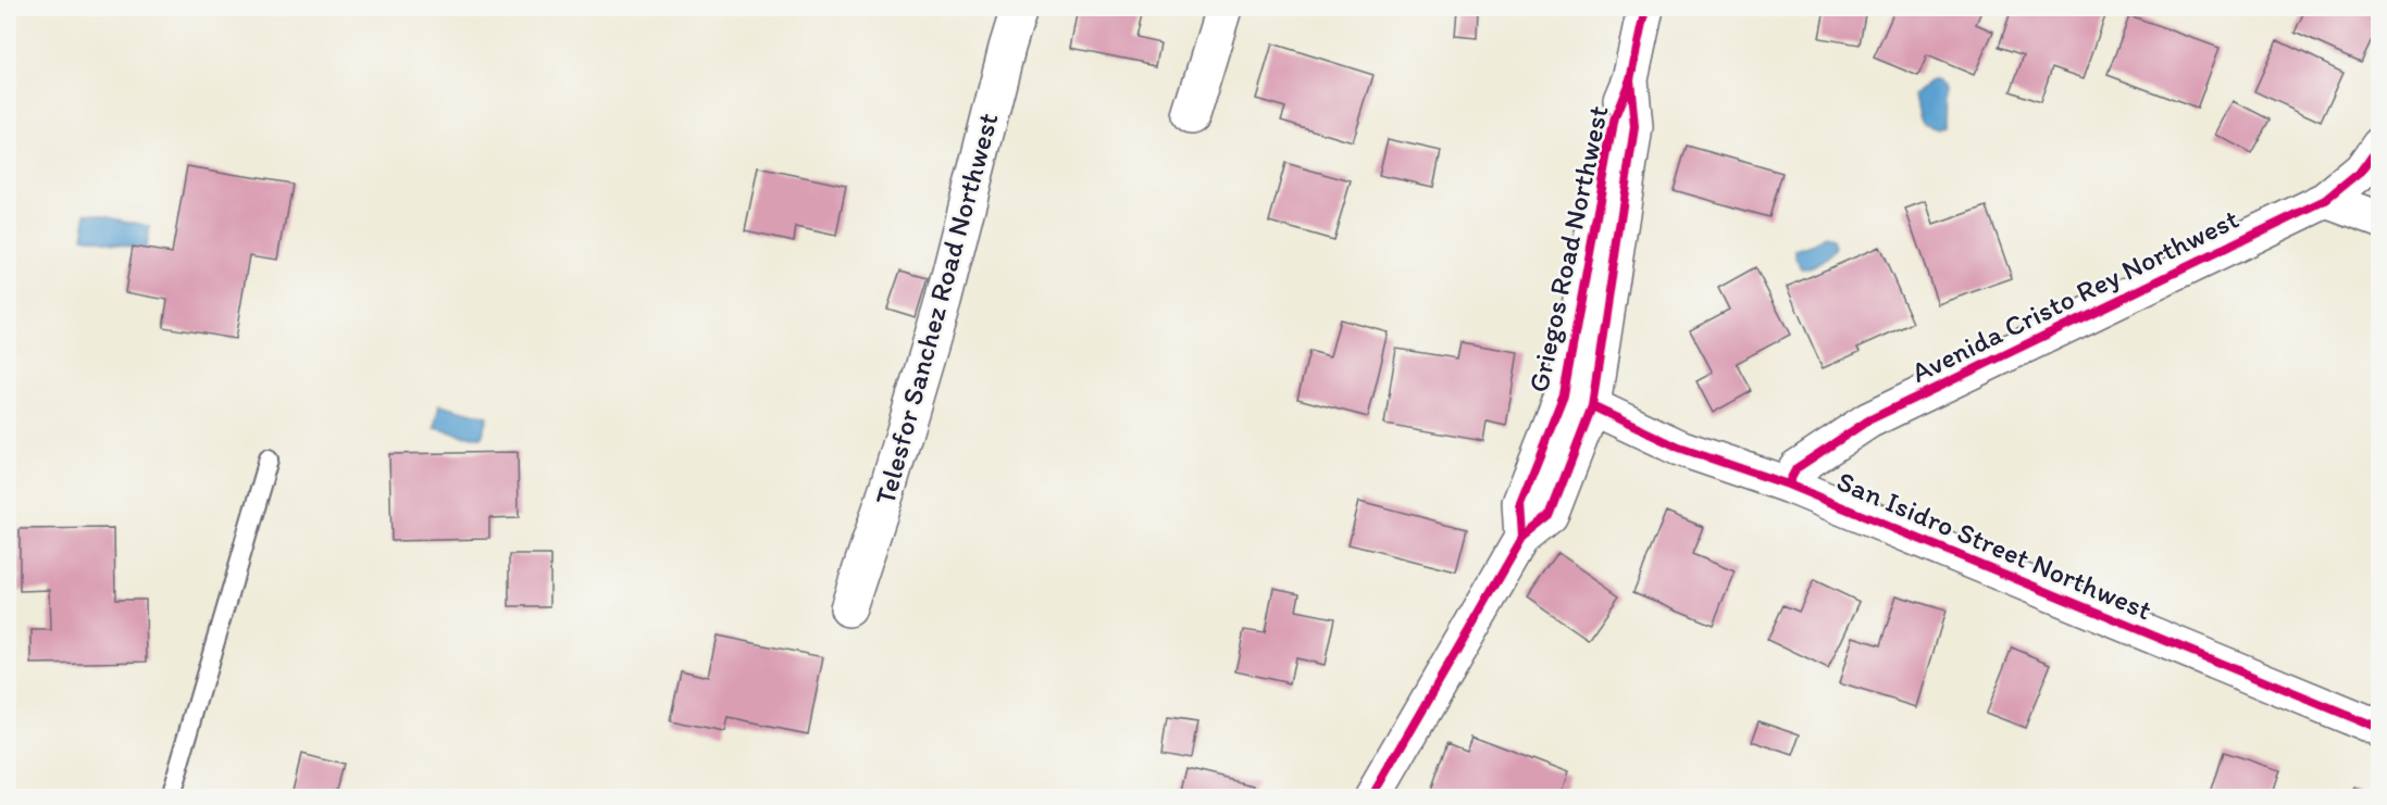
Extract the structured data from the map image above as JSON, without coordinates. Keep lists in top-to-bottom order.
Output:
{
  "streets": {
    "street": [
      "Griegos Road Northwest",
      "Avenida Cristo Rey Northwest",
      "Telesfor Sanchez Road Northwest",
      "San Isidro Street Northwest"
    ]
  },
  "crossings": [
    ["Griegos Road Northwest", "San Isidro Street Northwest"],
    ["Avenida Cristo Rey Northwest", "San Isidro Street Northwest"]
  ]
}
